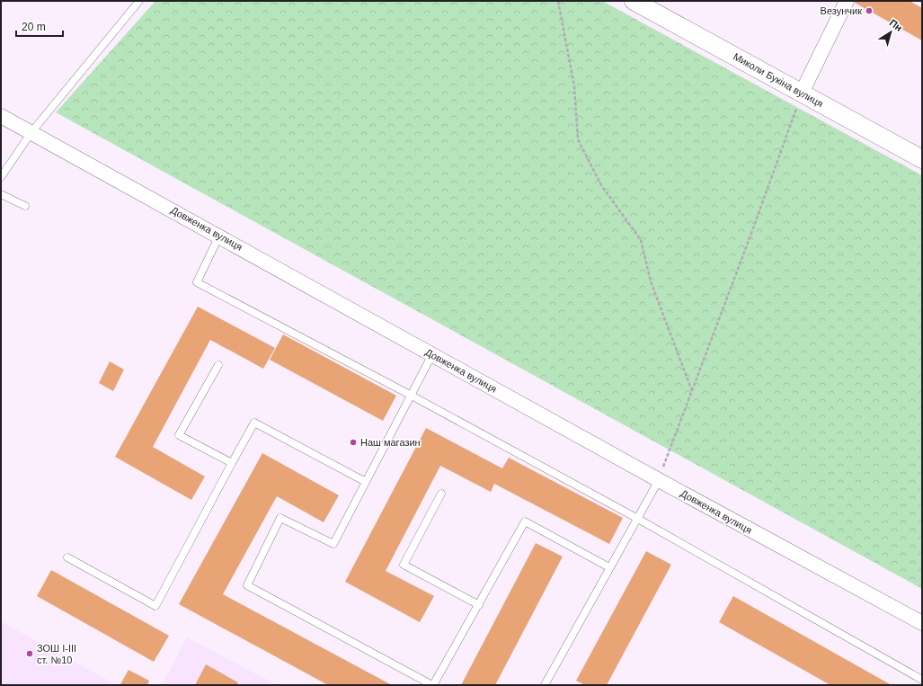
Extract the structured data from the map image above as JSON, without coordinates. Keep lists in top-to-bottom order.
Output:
{
  "streets": {
    "street": ["Миколи Букіна вулиця", "Довженка вулиця"]
  },
  "places": ["Везунчик", "Наш магазин", "ЗОШ І-ІІІ ст. №10"],
  "scale_bar": "20 m",
  "north": "top right"
}
